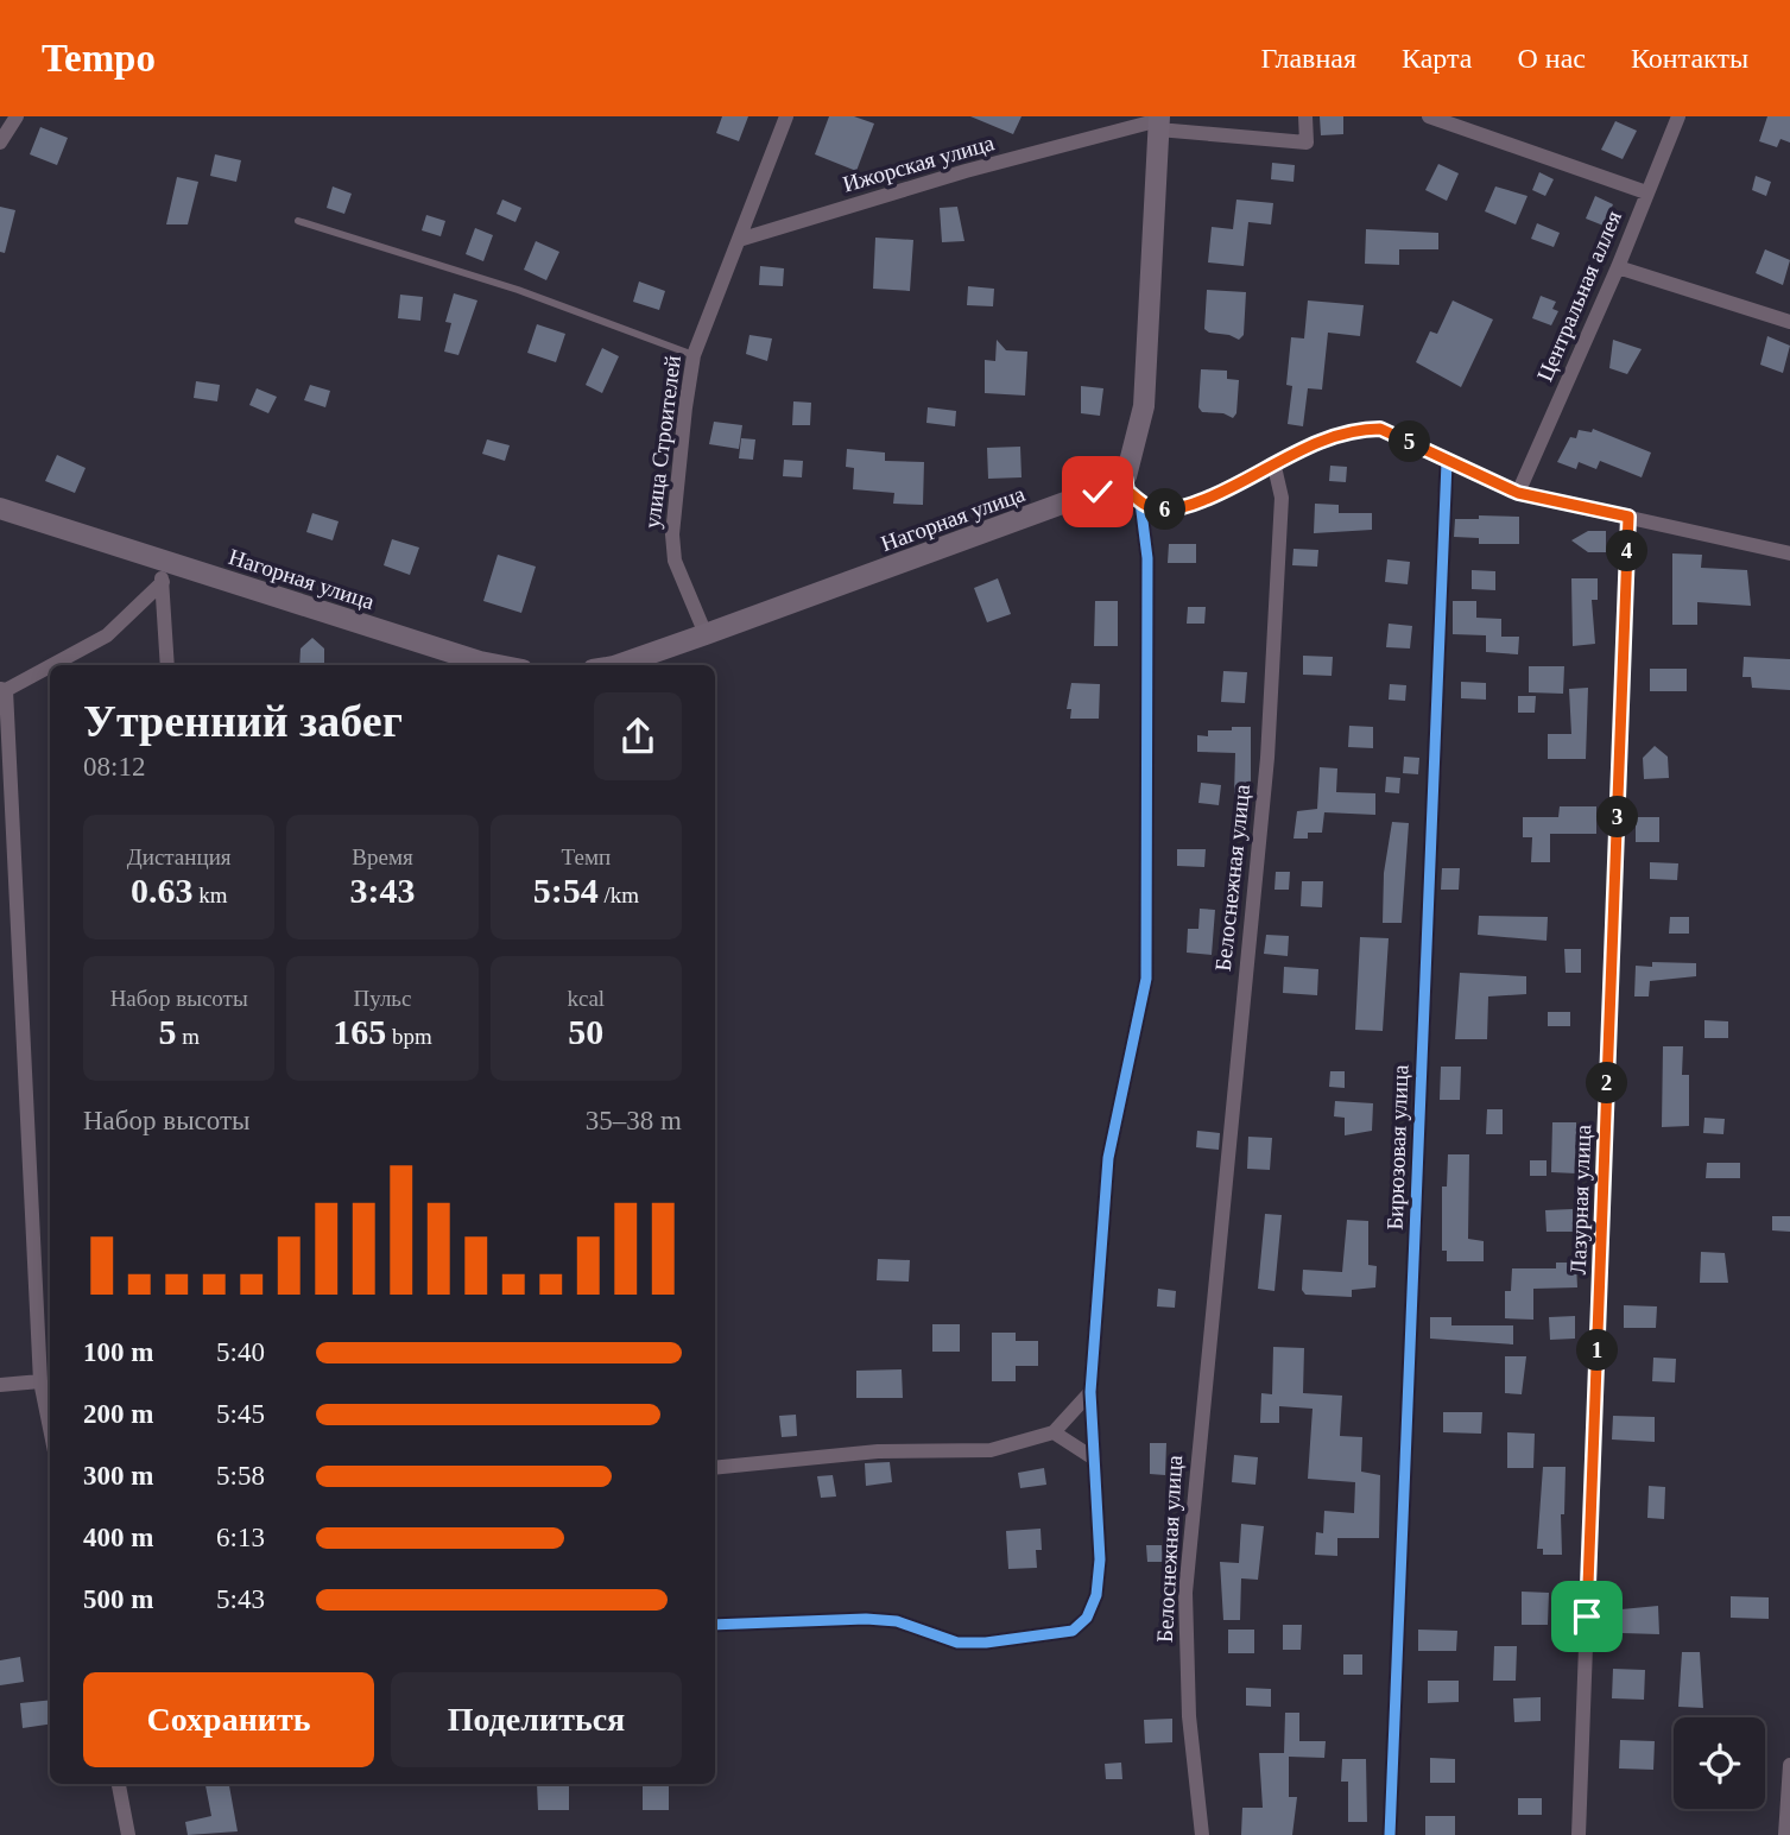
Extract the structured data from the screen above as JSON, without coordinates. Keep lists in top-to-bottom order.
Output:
{
  "streets": {
    "street": [
      "Ижорская улица",
      "Центральная аллея",
      "улица Строителей",
      "Нагорная улица",
      "Белоснежная улица",
      "Бирюзовая улица",
      "Лазурная улица"
    ]
  },
  "crossings": [
    ["Ижорская улица", "улица Строителей"],
    ["улица Строителей", "Нагорная улица"]
  ],
  "page": {
    "header": "Tempo",
    "nav": [
      "Главная",
      "Карта",
      "О нас",
      "Контакты"
    ],
    "pins": [
      "5",
      "6",
      "4",
      "3",
      "2",
      "1"
    ],
    "heading": ["Утренний забег", "08:12"],
    "stats": [
      ["Дистанция", "0.63 km"],
      ["Время", "3:43"],
      ["Темп", "5:54 /km"],
      ["Набор высоты", "5 m"],
      ["Пульс", "165 bpm"],
      ["kcal", "50"]
    ],
    "chart": ["Набор высоты", "35–38 m"],
    "list": [
      {
        "name": "100 m",
        "note": "5:40"
      },
      {
        "name": "200 m",
        "note": "5:45"
      },
      {
        "name": "300 m",
        "note": "5:58"
      },
      {
        "name": "400 m",
        "note": "6:13"
      },
      {
        "name": "500 m",
        "note": "5:43"
      }
    ],
    "buttons": ["Сохранить", "Поделиться"]
  }
}
